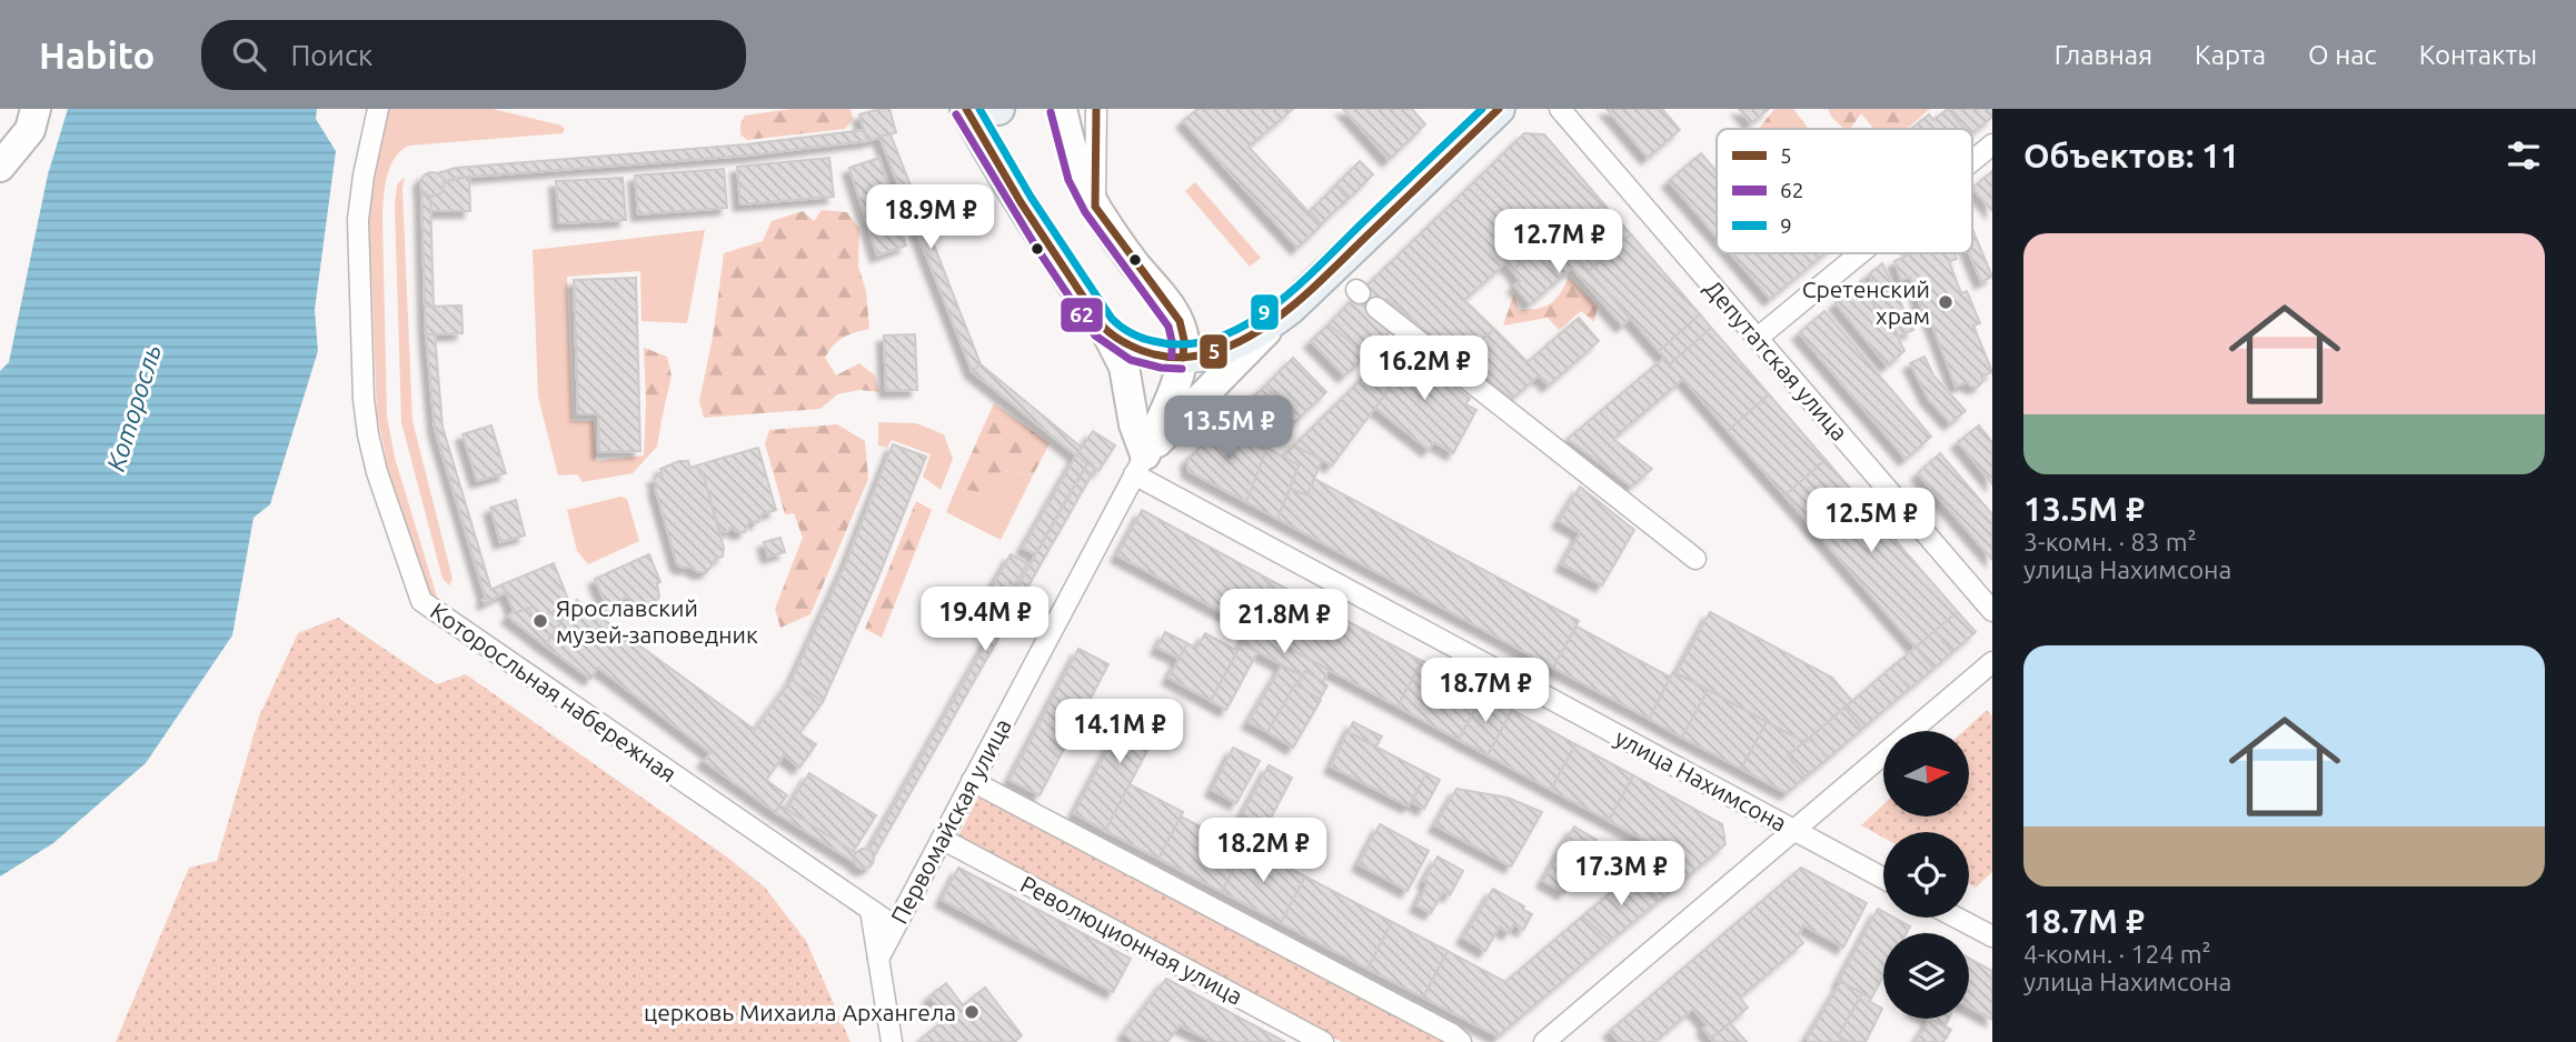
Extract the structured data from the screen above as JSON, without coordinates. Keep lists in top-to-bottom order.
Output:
{
  "streets": {
    "main road": ["Первомайская улица"],
    "street": [
      "Депутатская улица",
      "Которосльная набережная",
      "улица Нахимсона",
      "Революционная улица"
    ]
  },
  "crossings": [
    ["Которосльная набережная", "Первомайская улица"],
    ["улица Нахимсона", "Первомайская улица"],
    ["Первомайская улица", "Революционная улица"]
  ],
  "water": ["Которосль"],
  "places": ["Сретенский храм", "Ярославский музей-заповедник", "церковь Михаила Архангела"],
  "lines": ["transit line 5", "transit line 9", "transit line 62"],
  "legend": ["5", "62", "9"],
  "north": "right",
  "page": {
    "header": "Habito",
    "search": "Поиск",
    "nav": [
      "Главная",
      "Карта",
      "О нас",
      "Контакты"
    ],
    "heading": "Объектов: 11",
    "price": [
      "18.9M ₽",
      "12.7M ₽",
      "16.2M ₽",
      "13.5M ₽",
      "12.5M ₽",
      "19.4M ₽",
      "21.8M ₽",
      "18.7M ₽",
      "14.1M ₽",
      "18.2M ₽",
      "17.3M ₽"
    ],
    "list": [
      {
        "name": "13.5M ₽",
        "note": "3-комн. · 83 m² · улица Нахимсона"
      },
      {
        "name": "18.7M ₽",
        "note": "4-комн. · 124 m² · улица Нахимсона"
      }
    ]
  }
}
